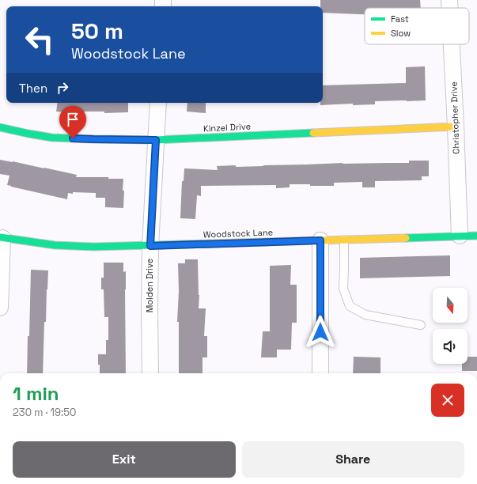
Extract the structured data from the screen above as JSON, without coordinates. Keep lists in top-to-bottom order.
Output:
{
  "streets": {
    "street": [
      "Christopher Drive",
      "Kinzel Drive",
      "Woodstock Lane",
      "Molden Drive"
    ]
  },
  "crossings": [
    ["Christopher Drive", "Kinzel Drive"],
    ["Christopher Drive", "Woodstock Lane"],
    ["Kinzel Drive", "Molden Drive"],
    ["Woodstock Lane", "Molden Drive"]
  ],
  "legend": ["Fast", "Slow"],
  "north": "bottom",
  "page": {
    "turn": ["50 m", "Woodstock Lane"],
    "then": "Then",
    "heading": ["1 min", "230 m · 19:50"],
    "buttons": ["Exit", "Share"]
  }
}
